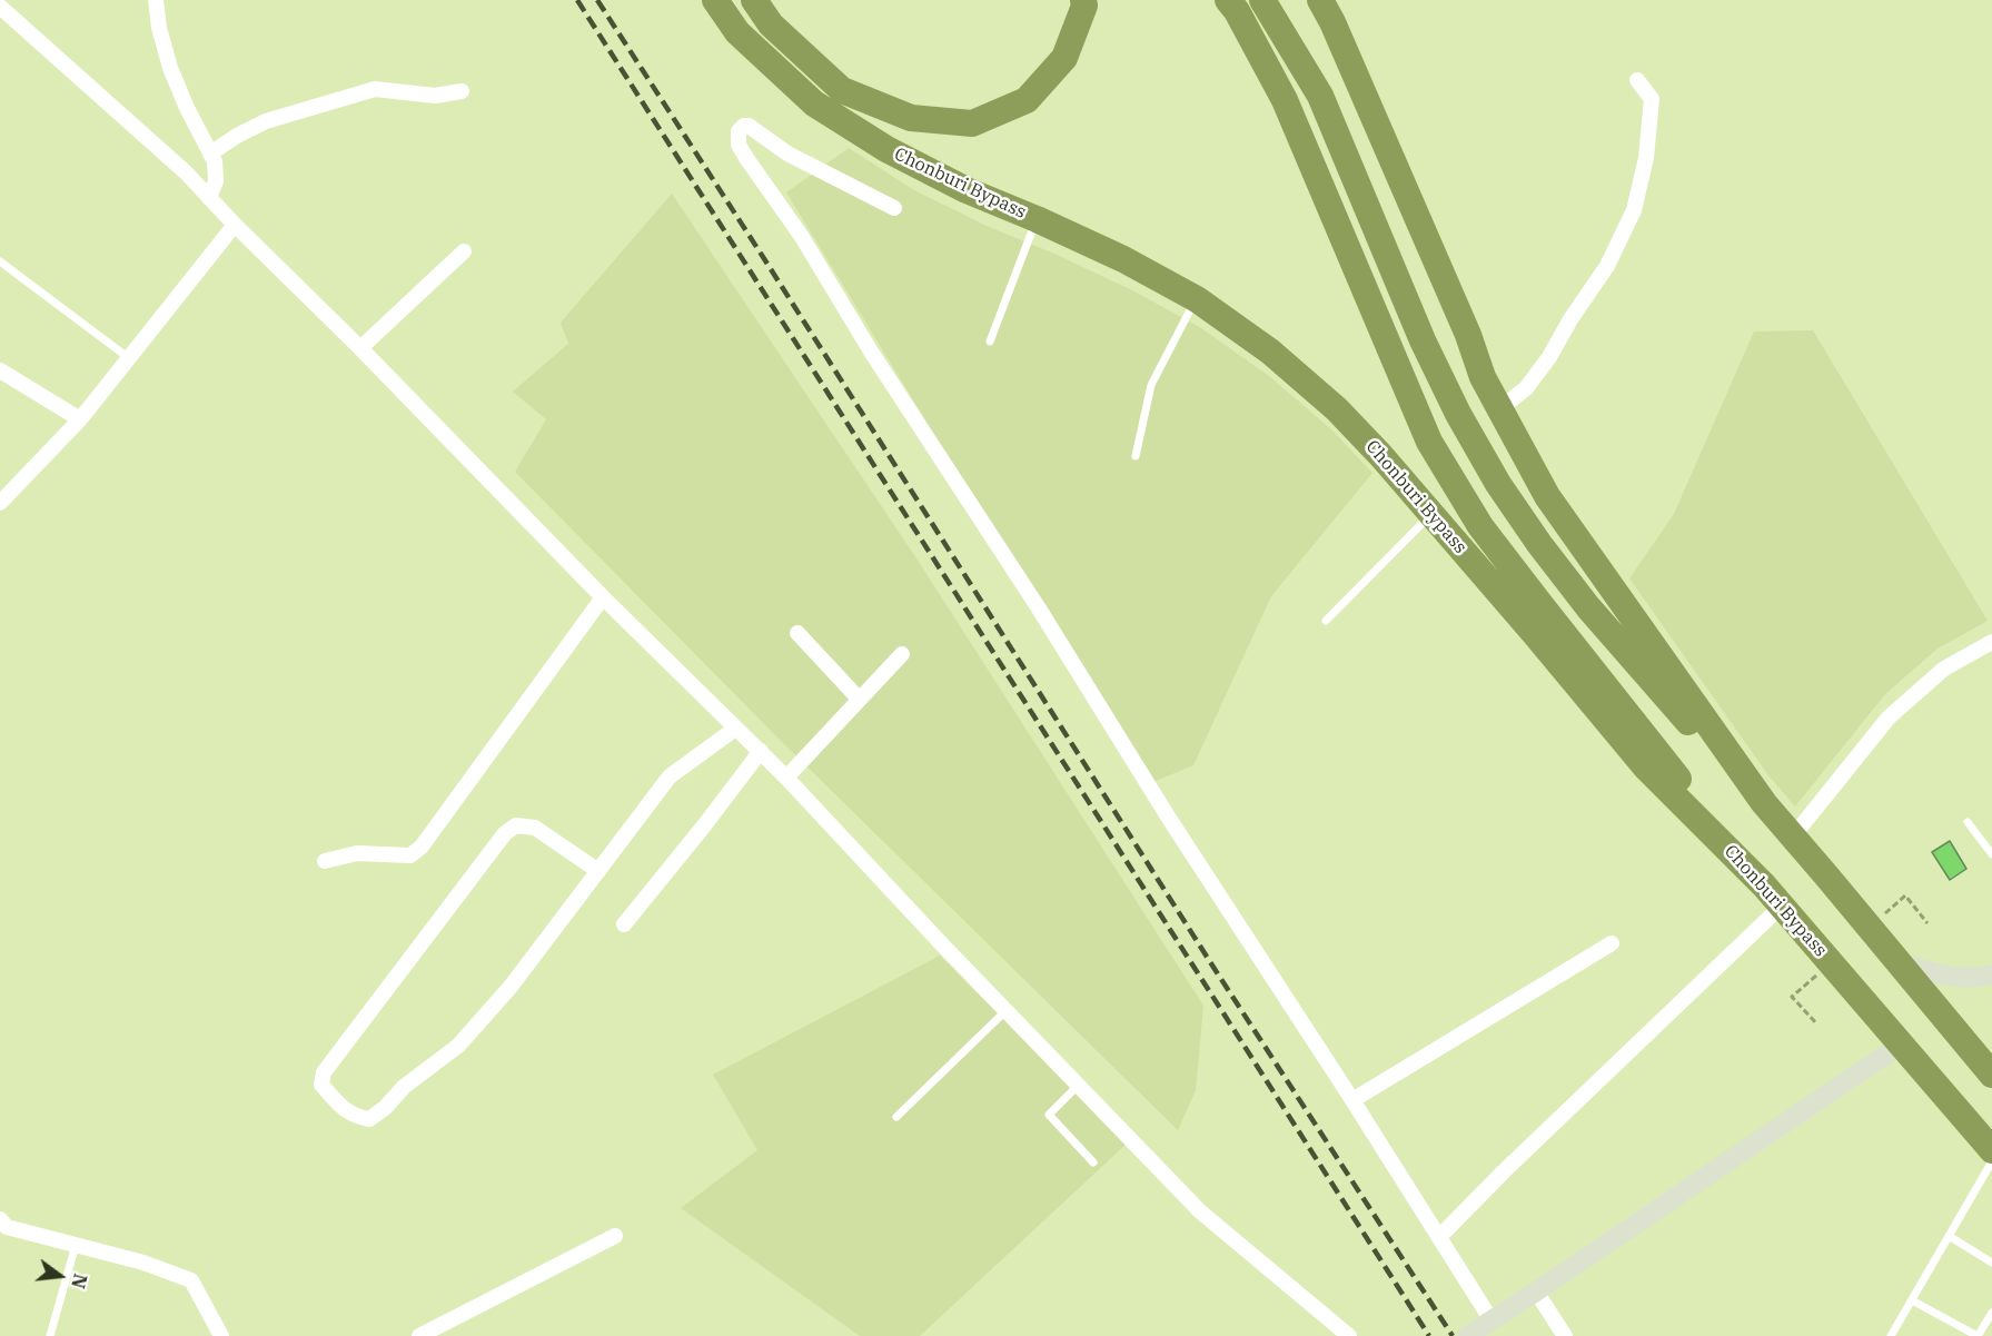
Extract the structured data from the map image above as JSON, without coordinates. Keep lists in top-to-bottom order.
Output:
{
  "streets": {
    "highway": ["Chonburi Bypass"]
  },
  "north": "right"
}
